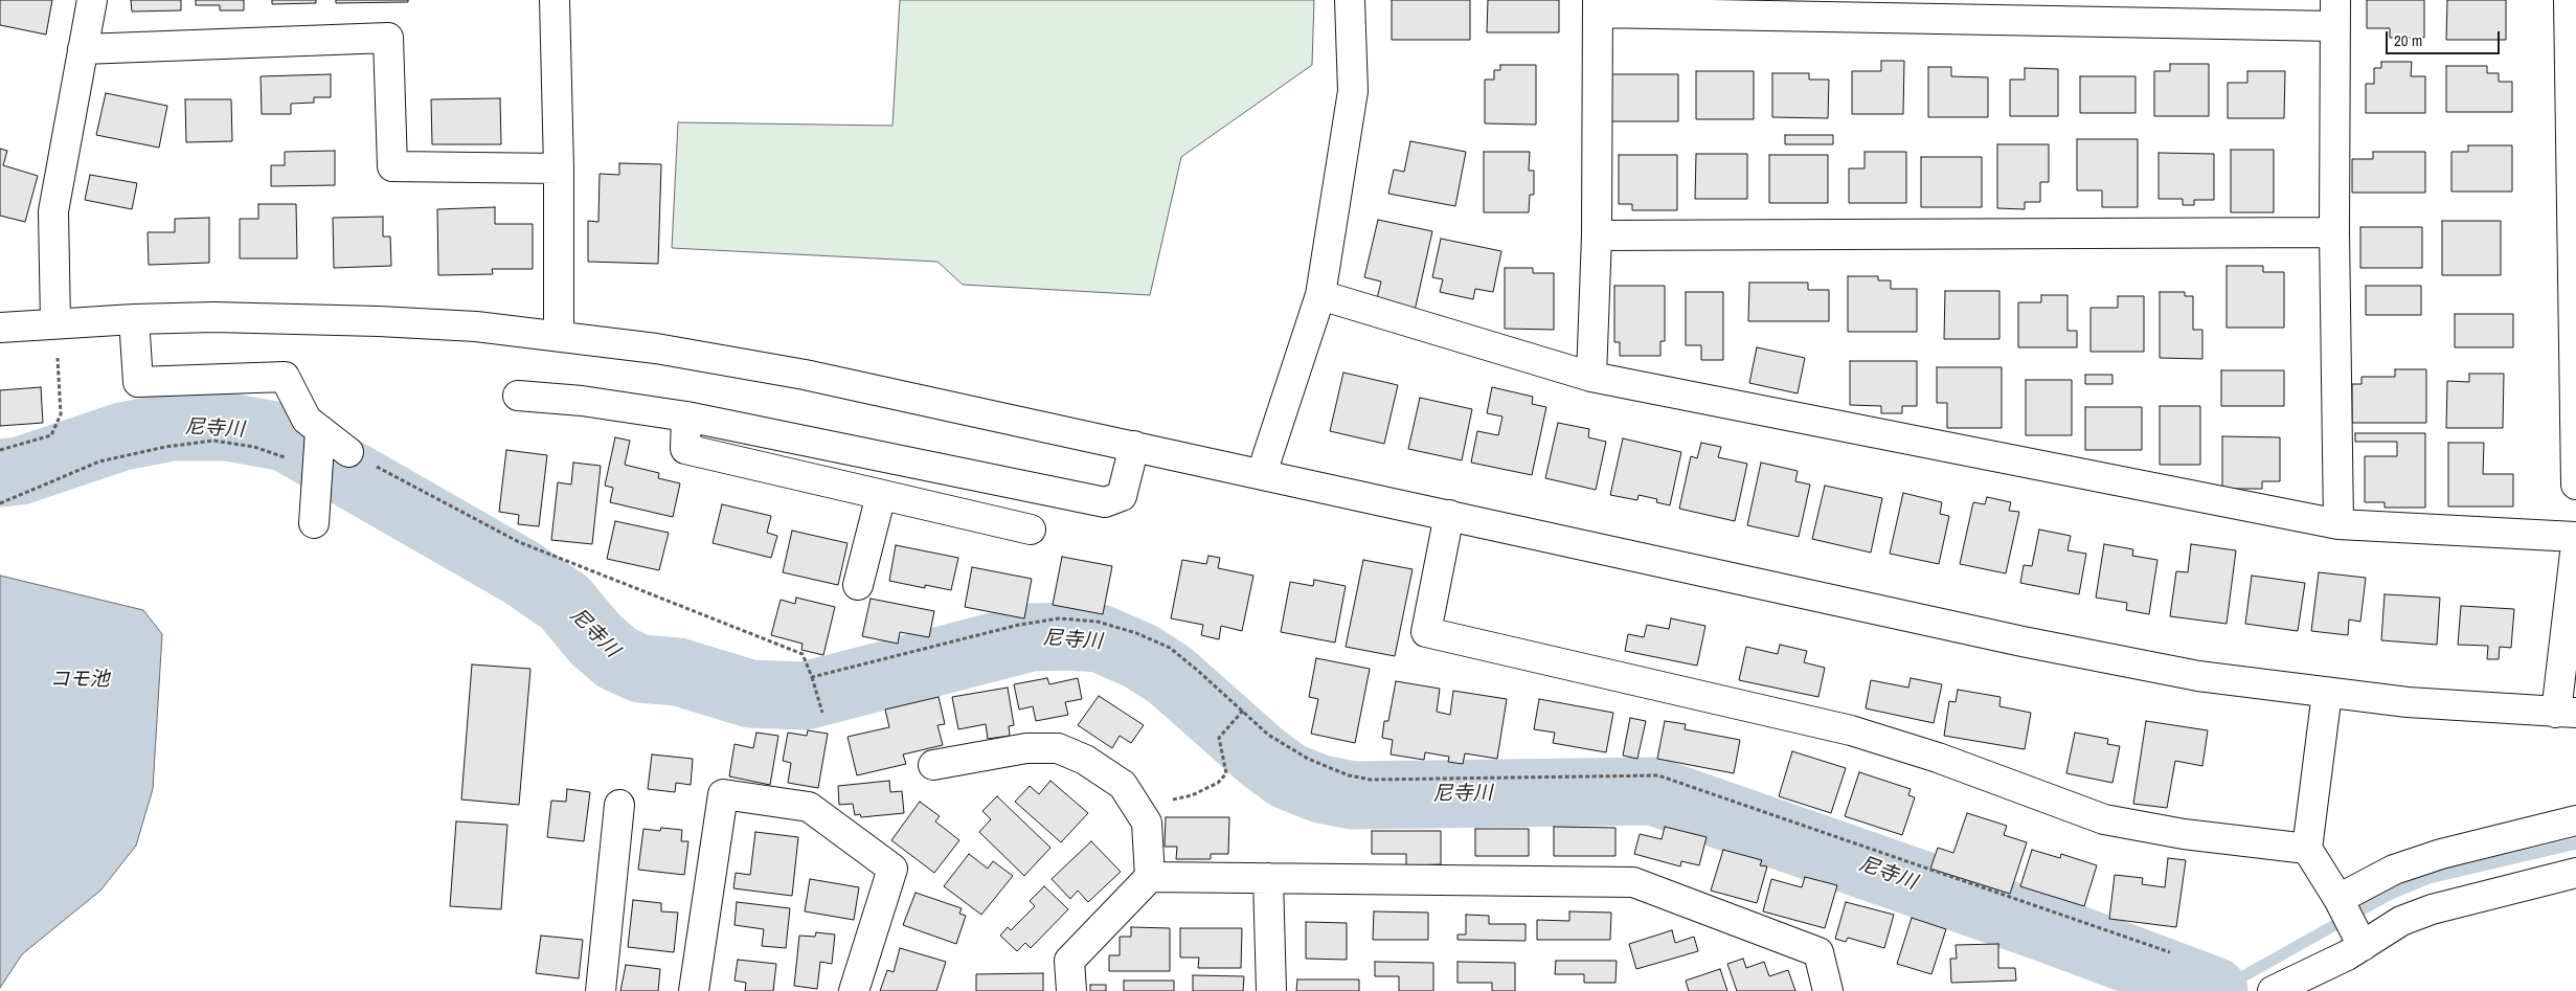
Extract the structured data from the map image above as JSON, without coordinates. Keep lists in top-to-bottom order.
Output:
{
  "water": ["尼寺川", "コモ池"],
  "scale_bar": "20 m"
}
